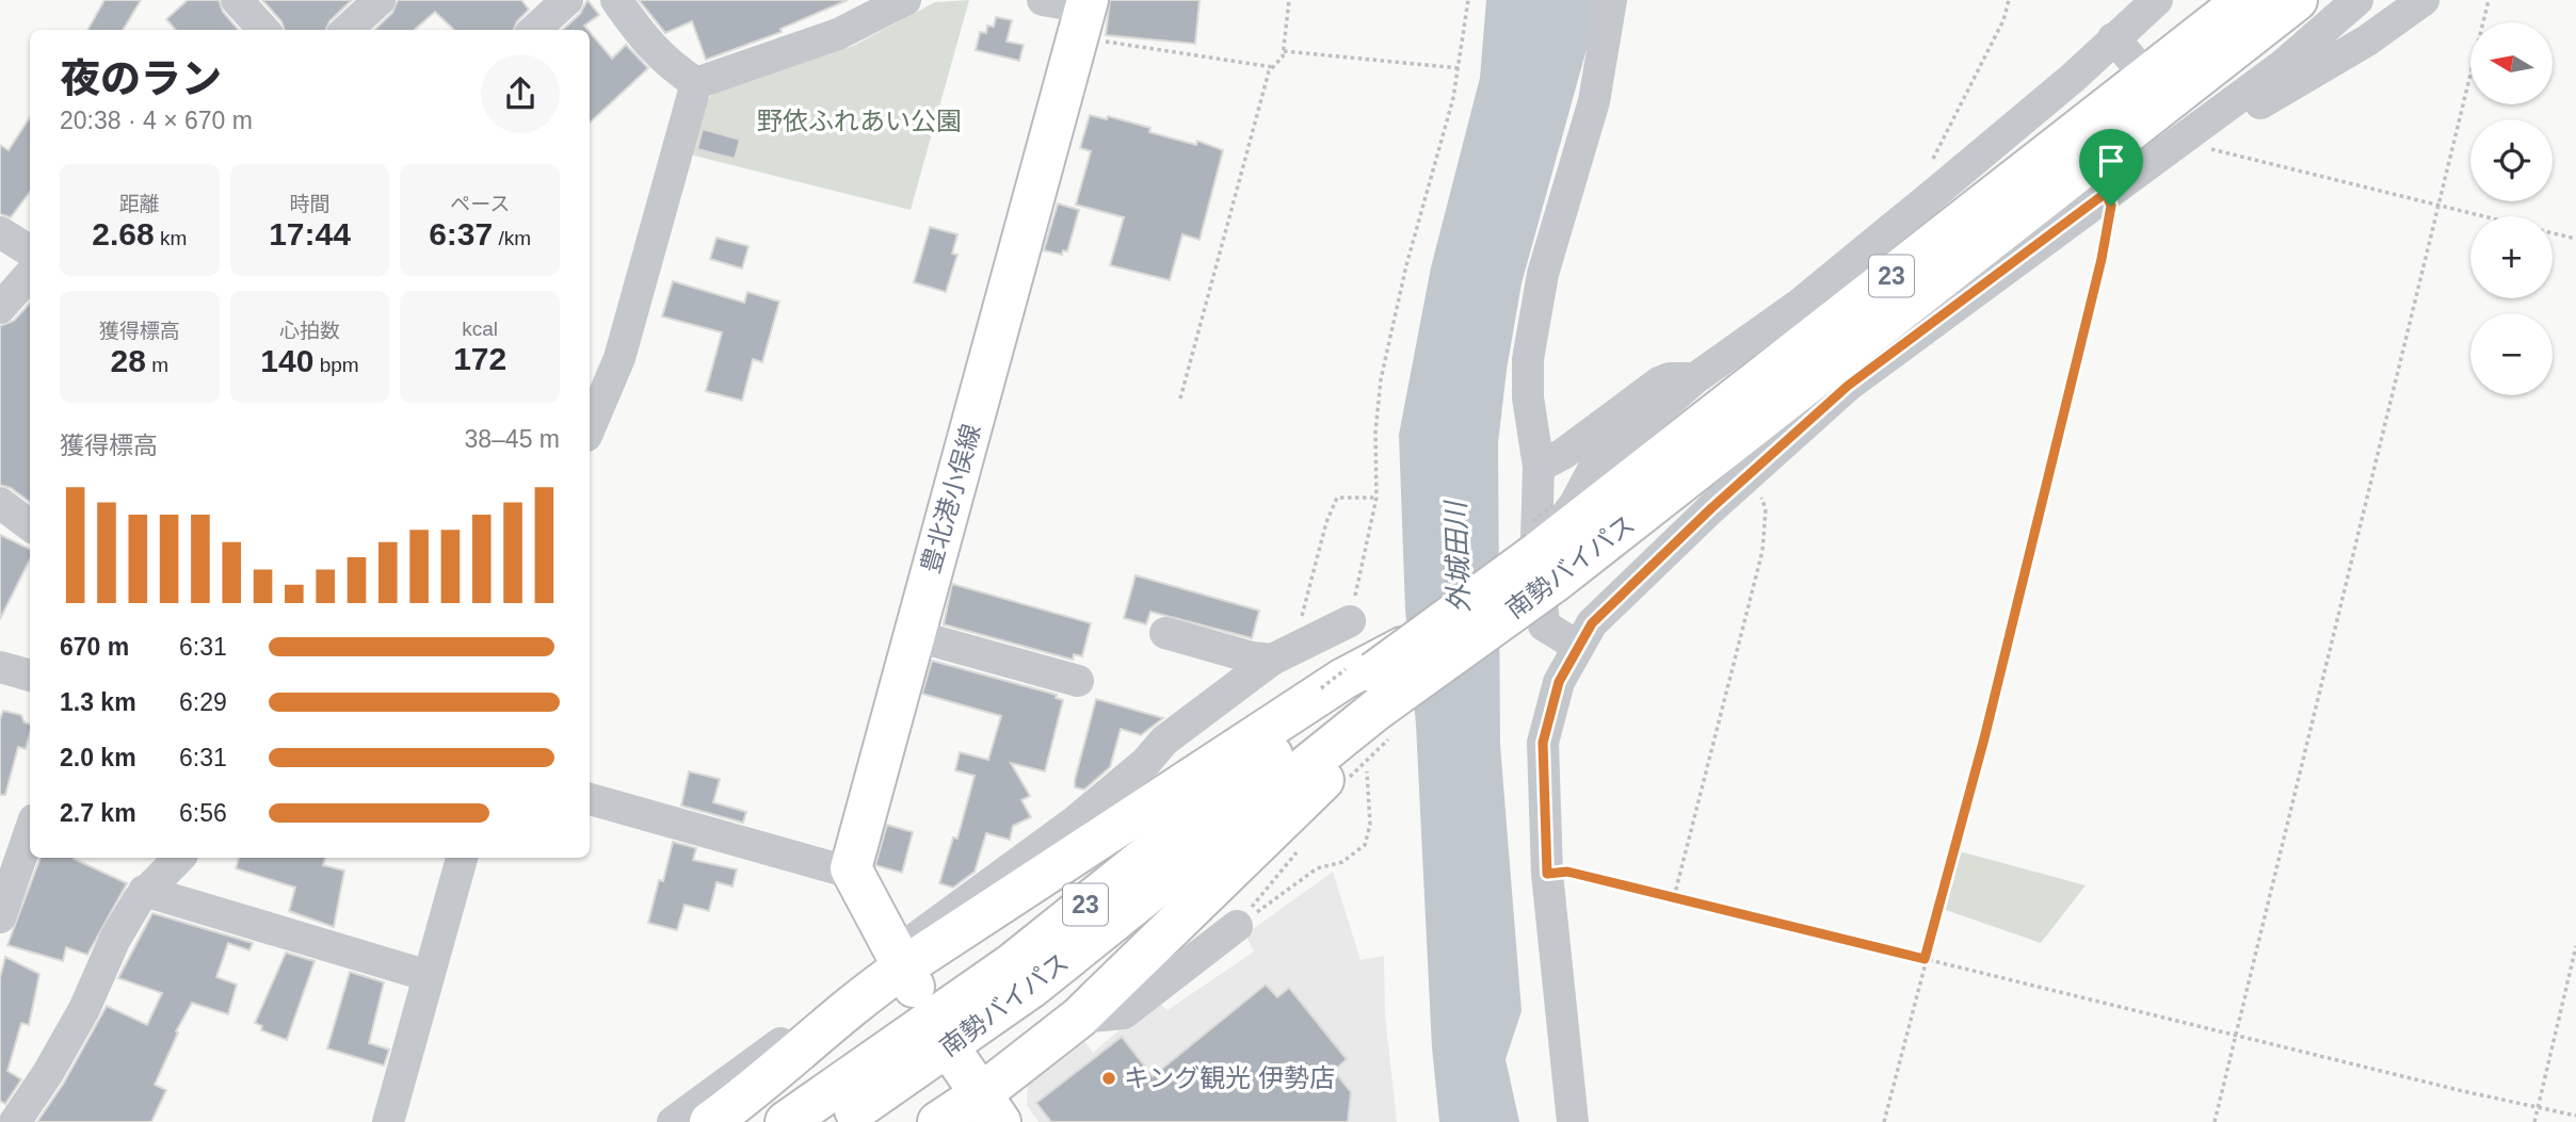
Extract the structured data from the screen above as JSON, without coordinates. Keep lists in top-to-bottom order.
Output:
{
  "streets": {
    "main road": ["23", "豊北港小俣線", "南勢バイパス"]
  },
  "water": ["外城田川"],
  "parks": ["野依ふれあい公園"],
  "places": ["キング観光 伊勢店"],
  "north": "left",
  "page": {
    "map_buttons": ["+", "−"],
    "heading": ["夜のラン", "20:38 · 4 × 670 m"],
    "stats": [
      ["距離", "2.68 km"],
      ["時間", "17:44"],
      ["ペース", "6:37 /km"],
      ["獲得標高", "28 m"],
      ["心拍数", "140 bpm"],
      ["kcal", "172"]
    ],
    "chart": ["獲得標高", "38–45 m"],
    "list": [
      {
        "name": "670 m",
        "note": "6:31"
      },
      {
        "name": "1.3 km",
        "note": "6:29"
      },
      {
        "name": "2.0 km",
        "note": "6:31"
      },
      {
        "name": "2.7 km",
        "note": "6:56"
      }
    ]
  }
}
